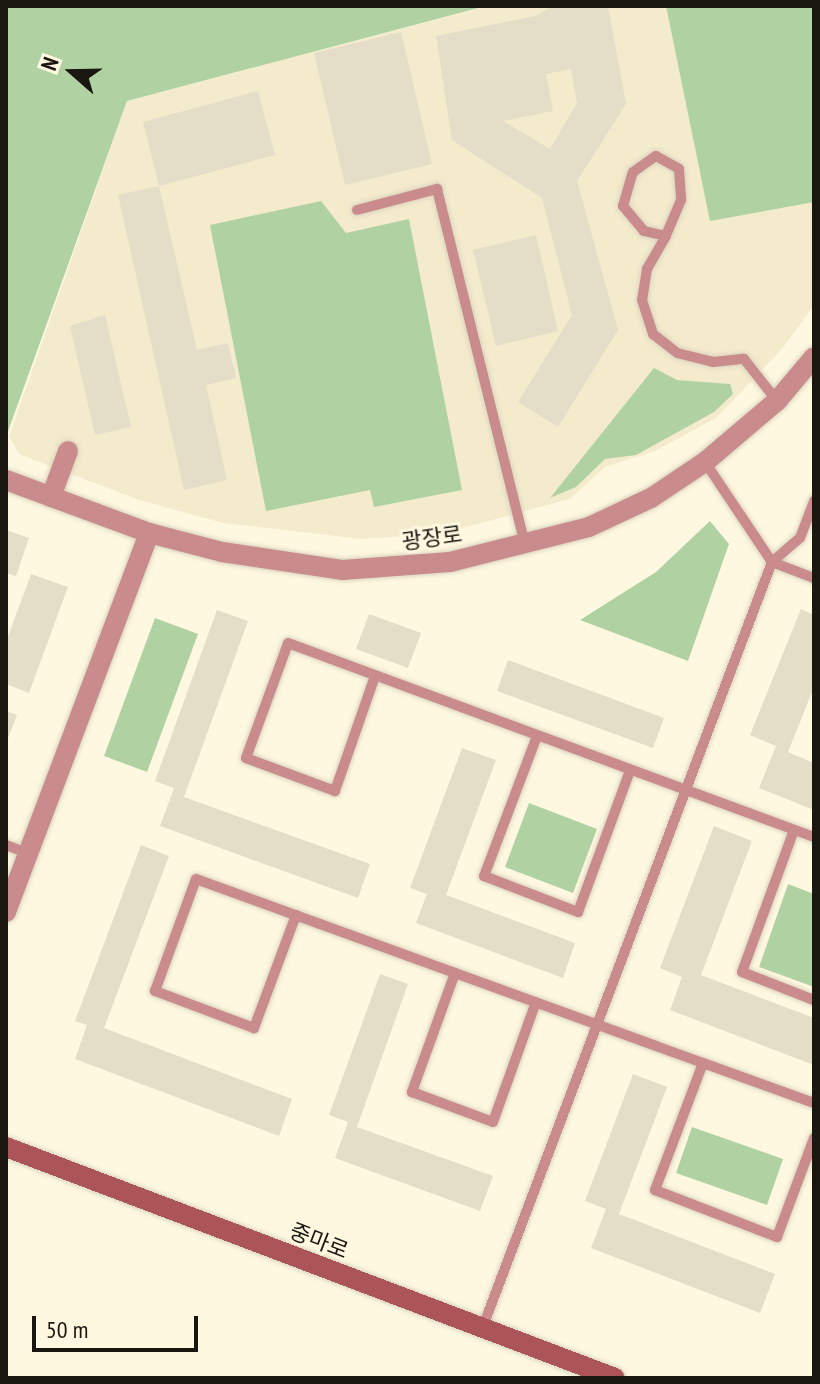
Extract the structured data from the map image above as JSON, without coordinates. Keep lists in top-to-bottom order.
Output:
{
  "streets": {
    "main road": ["중마로"],
    "street": ["광장로"]
  },
  "scale_bar": "50 m",
  "north": "left"
}
